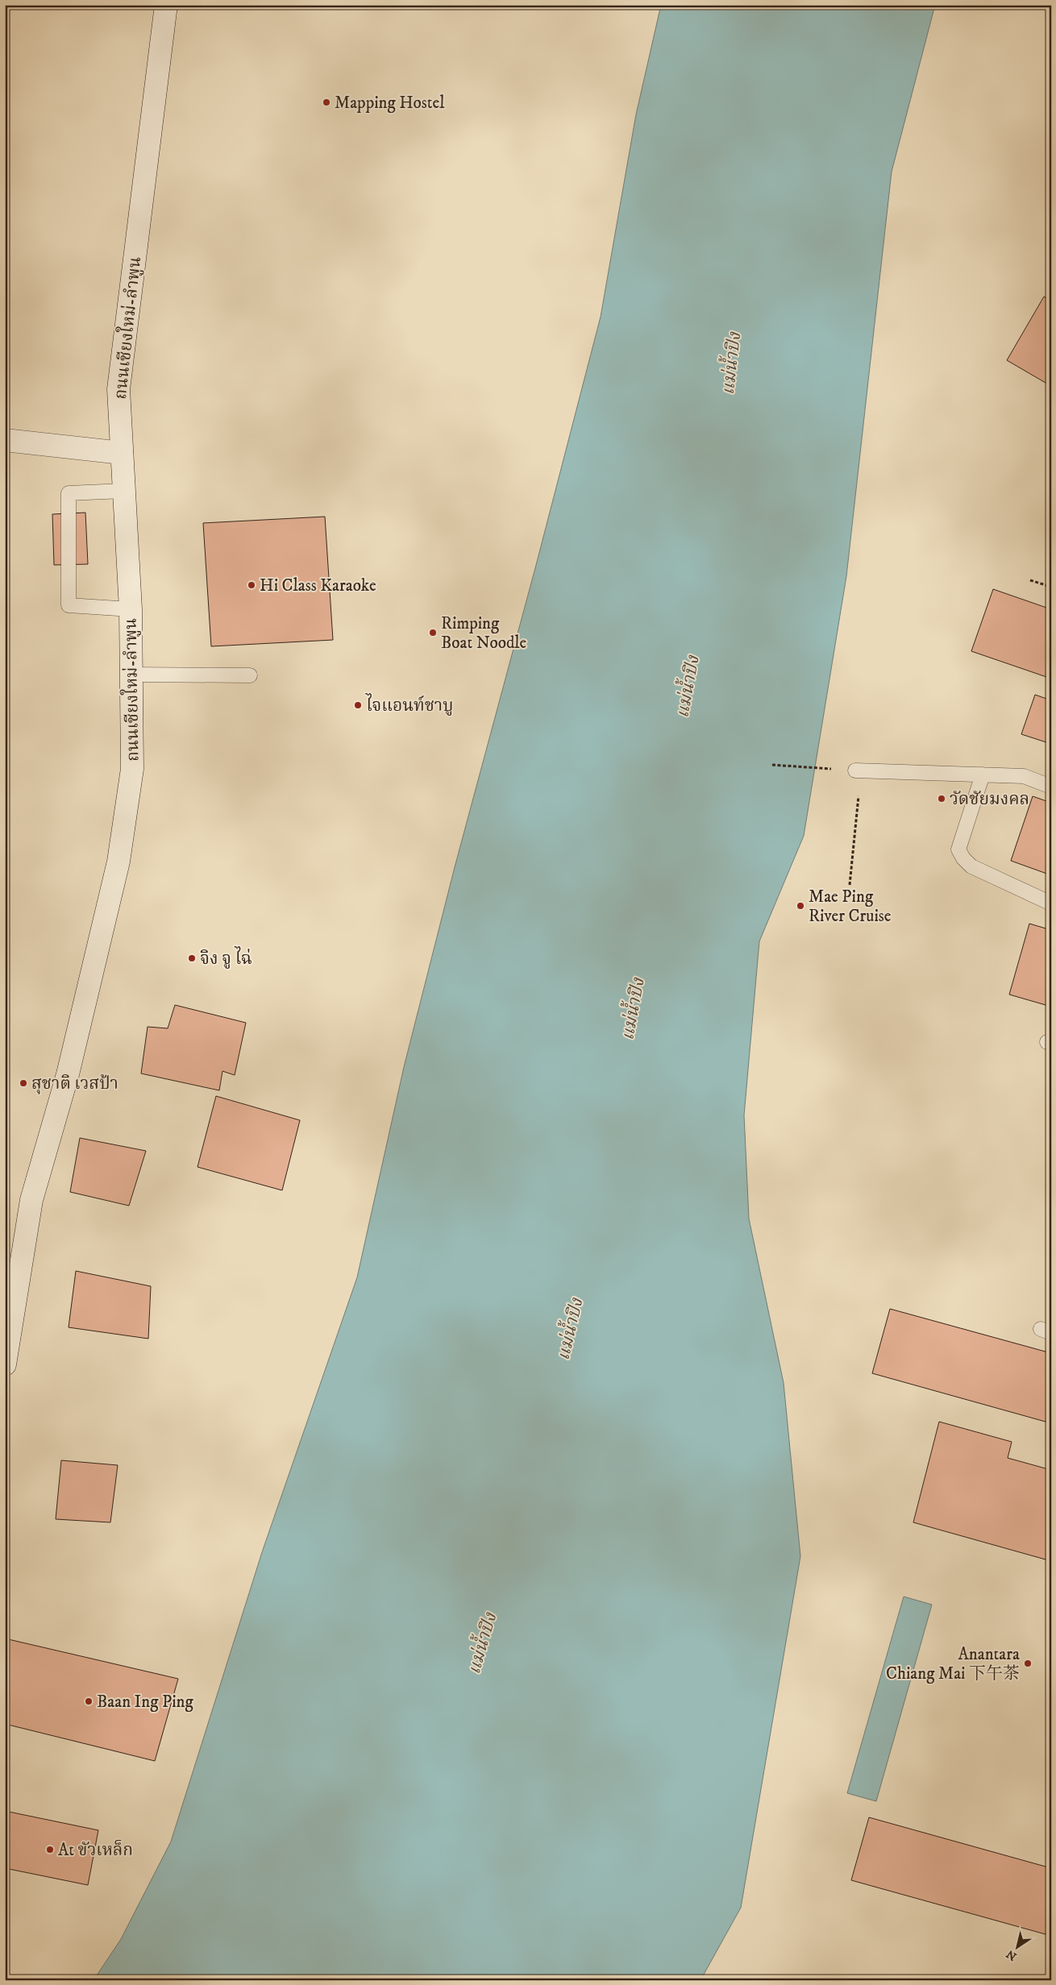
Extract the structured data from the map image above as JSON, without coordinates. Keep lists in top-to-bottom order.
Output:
{
  "streets": {
    "main road": ["ถนนเชียงใหม่-ลำพูน"]
  },
  "water": ["แม่น้ำปิง"],
  "places": [
    "Mapping Hostel",
    "Hi Class Karaoke",
    "Rimping Boat Noodle",
    "ไจแอนท์ชาบู",
    "วัดชัยมงคล",
    "Mae Ping River Cruise",
    "จิง จู ไฉ่",
    "สุชาติ เวสป้า",
    "Anantara Chiang Mai 下午茶",
    "Baan Ing Ping",
    "At ขัวเหล็ก"
  ],
  "north": "bottom left"
}
